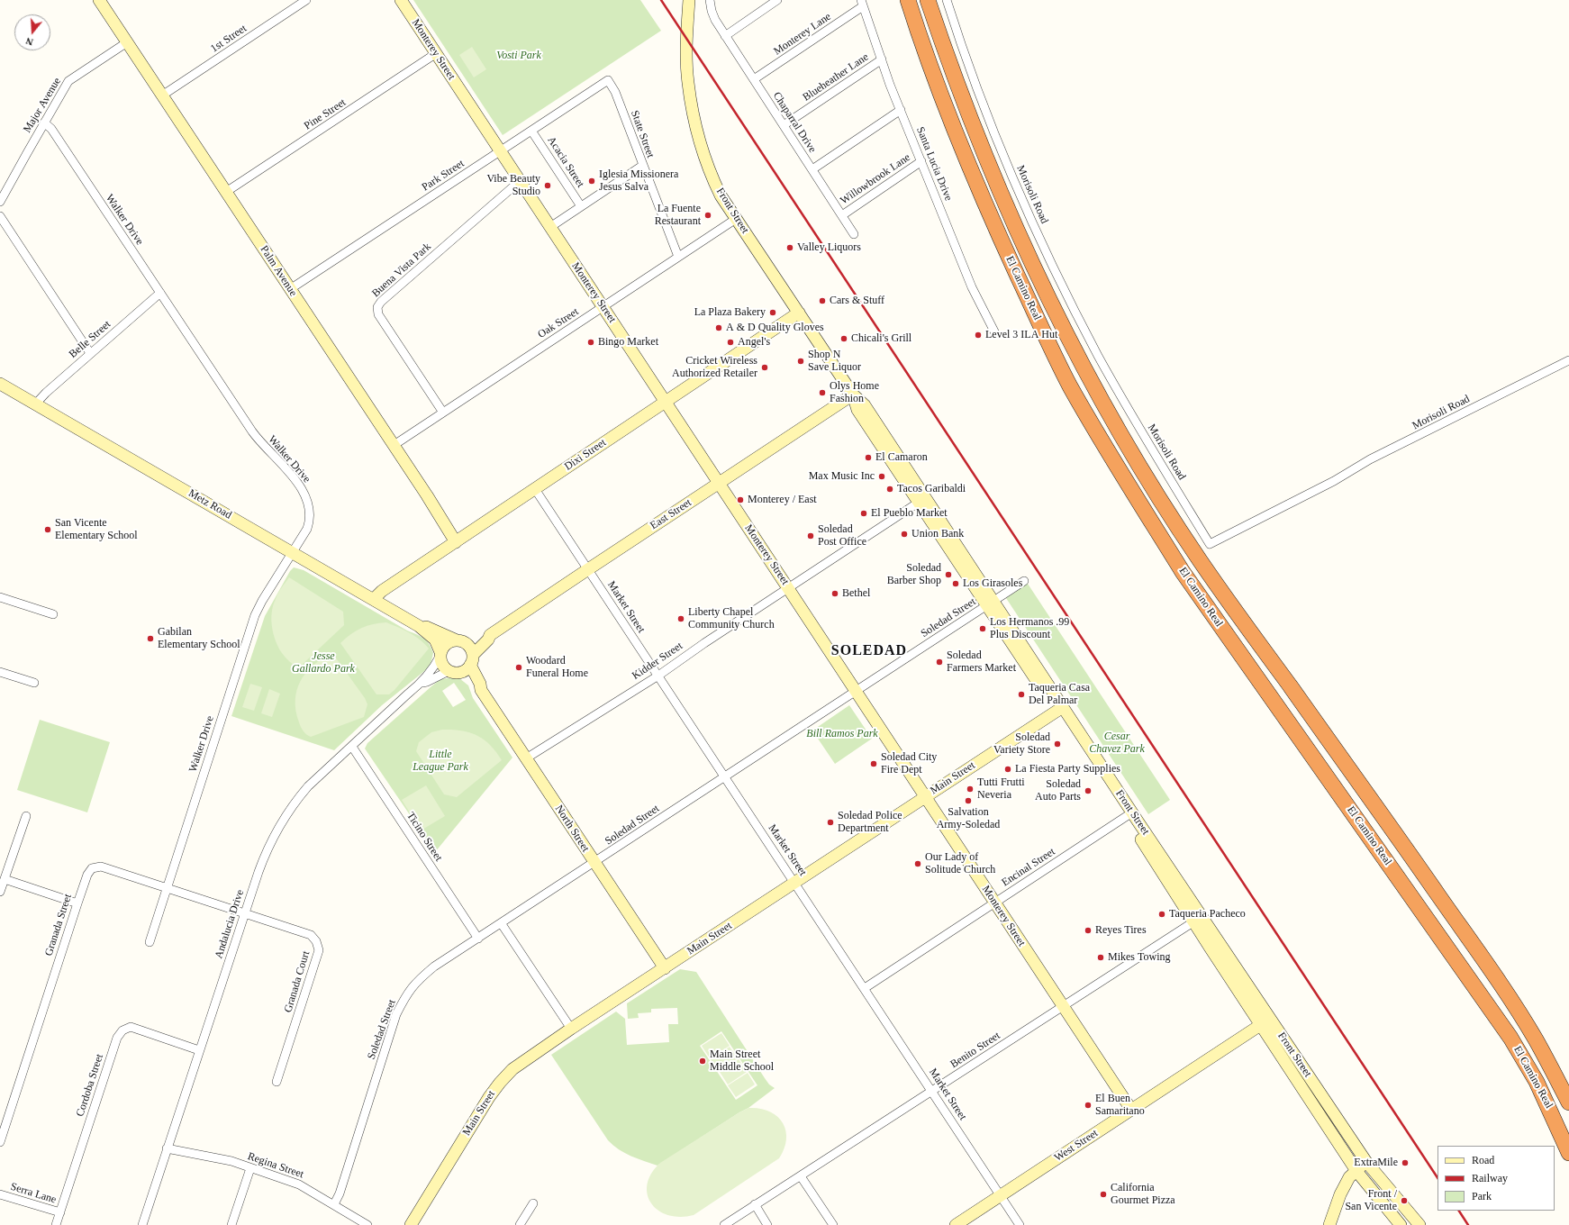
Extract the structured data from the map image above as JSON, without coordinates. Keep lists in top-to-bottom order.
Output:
{
  "streets": {
    "highway": ["El Camino Real"],
    "street": [
      "Monterey Lane",
      "1st Street",
      "Monterey Street",
      "Blueheather Lane",
      "Major Avenue",
      "Pine Street",
      "Chaparral Drive",
      "State Street",
      "Acacia Street",
      "Santa Lucia Drive",
      "Park Street",
      "Willowbrook Lane",
      "Morisoli Road",
      "Front Street",
      "Walker Drive",
      "Buena Vista Park",
      "Palm Avenue",
      "Oak Street",
      "Belle Street",
      "Dixi Street",
      "Metz Road",
      "East Street",
      "Market Street",
      "Soledad Street",
      "Kidder Street",
      "Main Street",
      "North Street",
      "Ticino Street",
      "Encinal Street",
      "Andalucia Drive",
      "Granada Street",
      "Granada Court",
      "Benito Street",
      "Cordoba Street",
      "West Street",
      "Regina Street",
      "Serra Lane"
    ]
  },
  "crossings": [
    ["Monterey Lane", "Chaparral Drive"],
    ["Monterey Lane", "Santa Lucia Drive"],
    ["1st Street", "Palm Avenue"],
    ["Monterey Street", "Pine Street"],
    ["Monterey Street", "Park Street"],
    ["Monterey Street", "Buena Vista Park"],
    ["Monterey Street", "Oak Street"],
    ["Monterey Street", "Dixi Street"],
    ["Monterey Street", "East Street"],
    ["Monterey Street", "Soledad Street"],
    ["Monterey Street", "Kidder Street"],
    ["Monterey Street", "Main Street"],
    ["Monterey Street", "Encinal Street"],
    ["Monterey Street", "Benito Street"],
    ["Monterey Street", "West Street"],
    ["Blueheather Lane", "Chaparral Drive"],
    ["Blueheather Lane", "Santa Lucia Drive"],
    ["Major Avenue", "Walker Drive"],
    ["Major Avenue", "Palm Avenue"],
    ["Pine Street", "Palm Avenue"],
    ["Chaparral Drive", "Willowbrook Lane"],
    ["State Street", "Park Street"],
    ["State Street", "Oak Street"],
    ["Acacia Street", "Park Street"],
    ["Santa Lucia Drive", "Willowbrook Lane"],
    ["Park Street", "Palm Avenue"],
    ["Front Street", "Oak Street"],
    ["Front Street", "Dixi Street"],
    ["Front Street", "East Street"],
    ["Front Street", "Soledad Street"],
    ["Front Street", "Kidder Street"],
    ["Front Street", "Main Street"],
    ["Front Street", "Encinal Street"],
    ["Front Street", "Benito Street"],
    ["Front Street", "West Street"],
    ["Walker Drive", "Belle Street"],
    ["Walker Drive", "Metz Road"],
    ["Walker Drive", "Granada Street"],
    ["Buena Vista Park", "Oak Street"],
    ["Palm Avenue", "Oak Street"],
    ["Palm Avenue", "Dixi Street"],
    ["Belle Street", "Metz Road"],
    ["Dixi Street", "Metz Road"],
    ["Dixi Street", "Market Street"],
    ["Metz Road", "East Street"],
    ["Metz Road", "North Street"],
    ["Metz Road", "Andalucia Drive"],
    ["East Street", "Market Street"],
    ["East Street", "North Street"],
    ["East Street", "Andalucia Drive"],
    ["Market Street", "Soledad Street"],
    ["Market Street", "Kidder Street"],
    ["Market Street", "Main Street"],
    ["Market Street", "Encinal Street"],
    ["Market Street", "Benito Street"],
    ["Market Street", "West Street"],
    ["Soledad Street", "North Street"],
    ["Soledad Street", "Ticino Street"],
    ["Soledad Street", "Regina Street"],
    ["Kidder Street", "North Street"],
    ["Main Street", "North Street"],
    ["North Street", "Andalucia Drive"],
    ["Ticino Street", "Andalucia Drive"],
    ["Andalucia Drive", "Granada Street"],
    ["Andalucia Drive", "Granada Court"],
    ["Andalucia Drive", "Cordoba Street"],
    ["Andalucia Drive", "Regina Street"],
    ["Granada Street", "Granada Court"],
    ["Cordoba Street", "Serra Lane"]
  ],
  "districts": ["SOLEDAD"],
  "parks": [
    "Vosti Park",
    "Jesse Gallardo Park",
    "Bill Ramos Park",
    "Cesar Chavez Park",
    "Little League Park"
  ],
  "places": [
    "Iglesia Missionera Jesus Salva",
    "Vibe Beauty Studio",
    "La Fuente Restaurant",
    "Valley Liquors",
    "Cars & Stuff",
    "La Plaza Bakery",
    "A & D Quality Gloves",
    "Level 3 ILA Hut",
    "Chicali's Grill",
    "Bingo Market",
    "Angel's",
    "Shop N Save Liquor",
    "Cricket Wireless Authorized Retailer",
    "Olys Home Fashion",
    "El Camaron",
    "Max Music Inc",
    "Tacos Garibaldi",
    "Monterey / East",
    "El Pueblo Market",
    "San Vicente Elementary School",
    "Union Bank",
    "Soledad Post Office",
    "Soledad Barber Shop",
    "Los Girasoles",
    "Bethel",
    "Liberty Chapel Community Church",
    "Los Hermanos .99 Plus Discount",
    "Gabilan Elementary School",
    "Soledad Farmers Market",
    "Woodard Funeral Home",
    "Taqueria Casa Del Palmar",
    "Soledad Variety Store",
    "Soledad City Fire Dept",
    "La Fiesta Party Supplies",
    "Tutti Frutti Neveria",
    "Soledad Auto Parts",
    "Salvation Army-Soledad",
    "Soledad Police Department",
    "Our Lady of Solitude Church",
    "Taqueria Pacheco",
    "Reyes Tires",
    "Mikes Towing",
    "Main Street Middle School",
    "El Buen Samaritano",
    "ExtraMile",
    "California Gourmet Pizza",
    "Front / San Vicente"
  ],
  "legend": ["Road", "Railway", "Park"],
  "north": "bottom"
}
